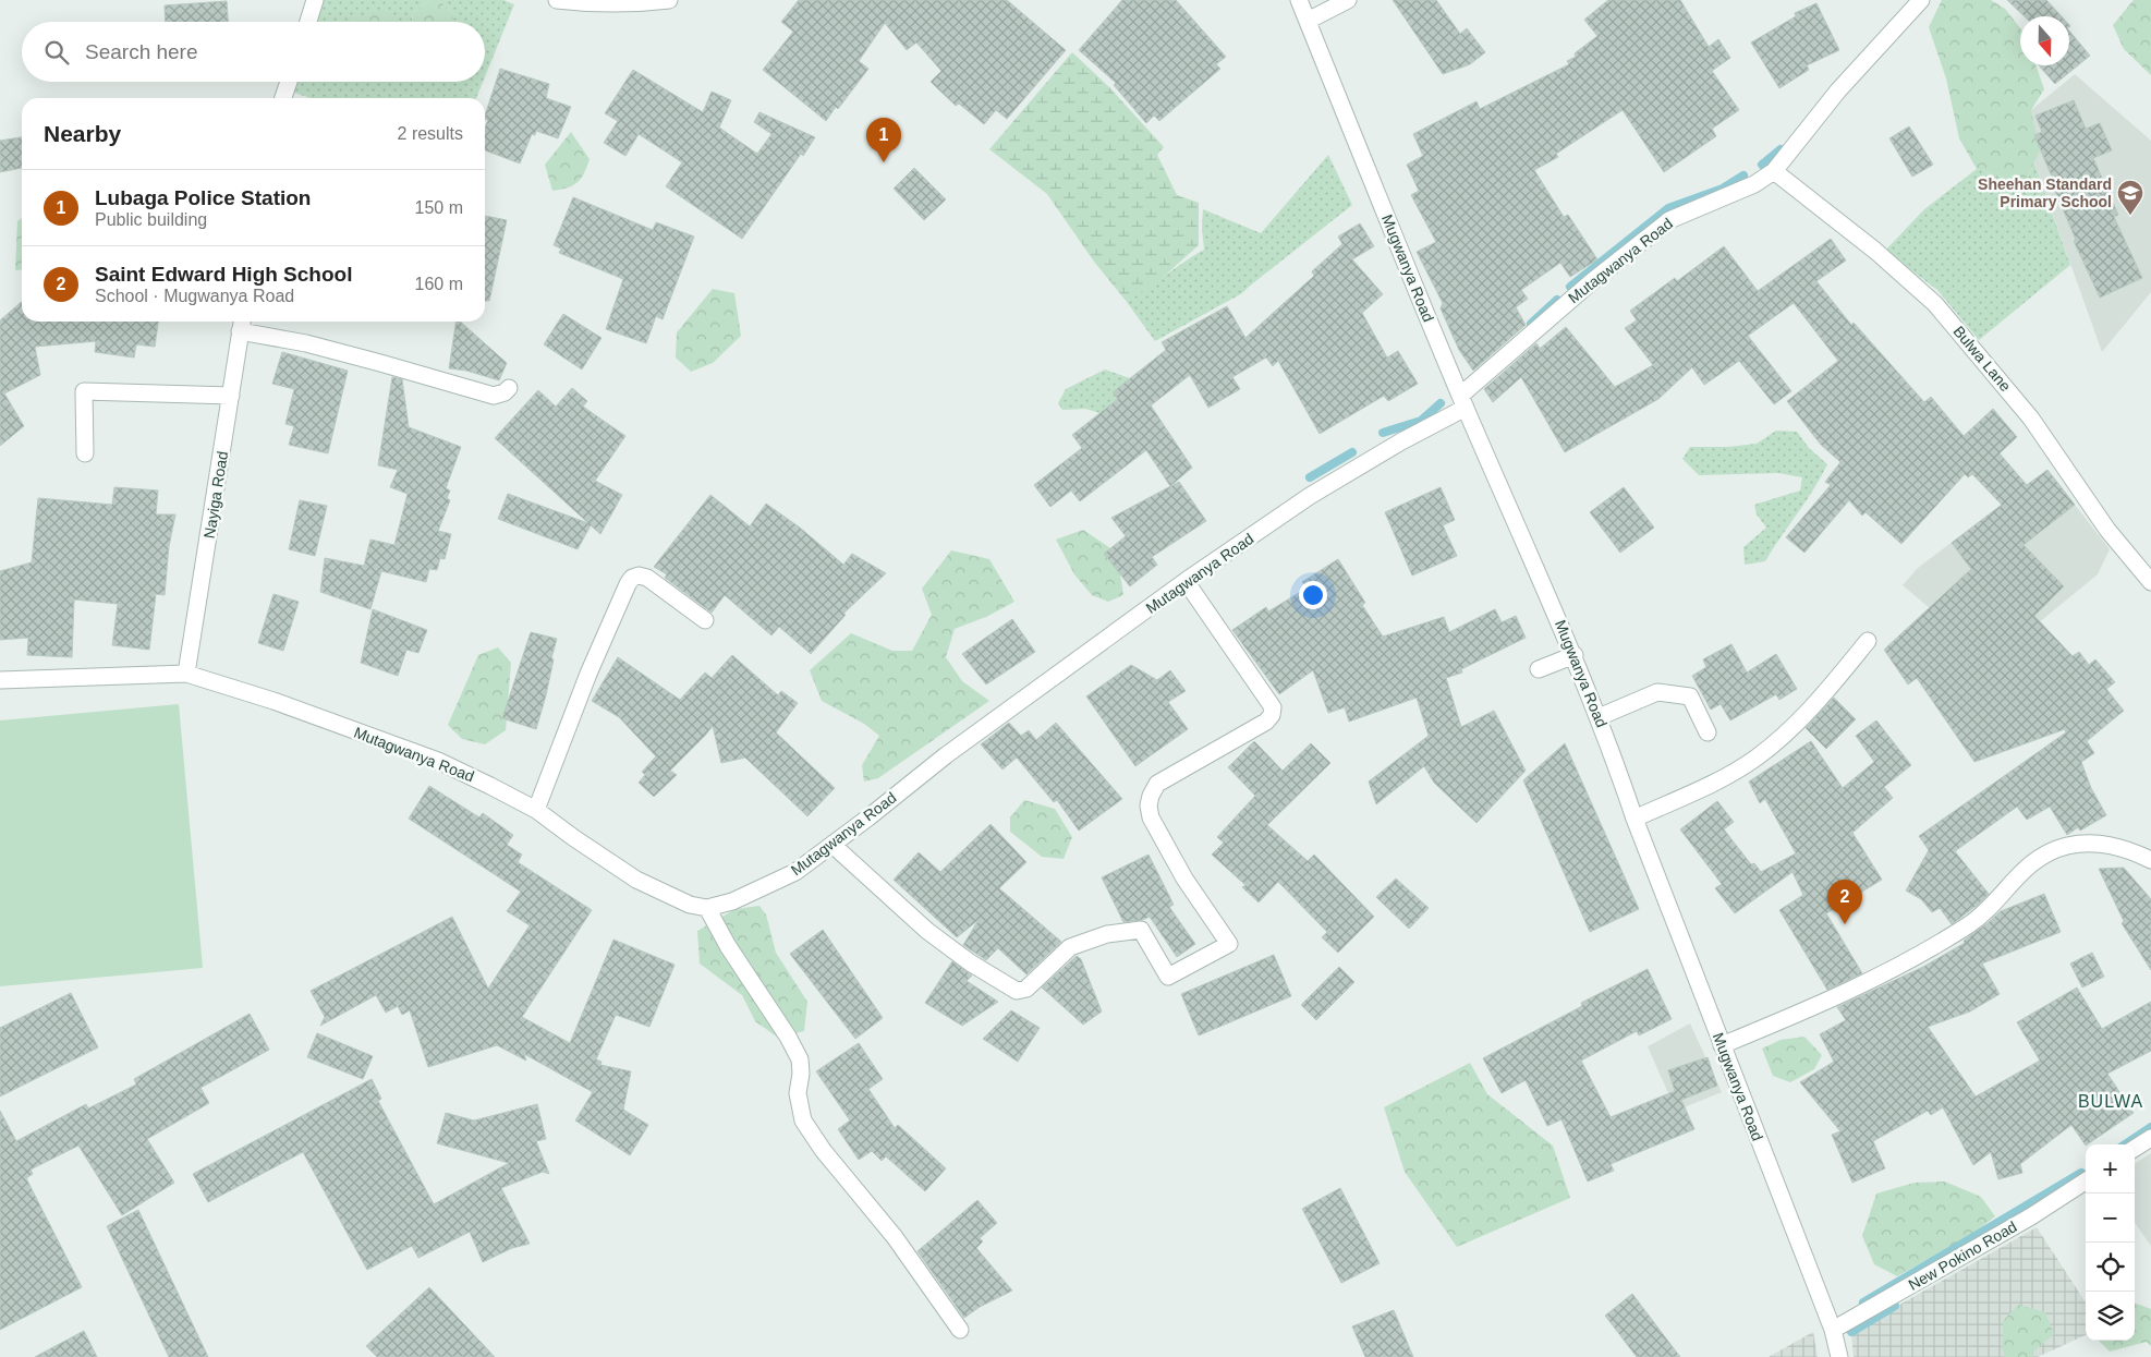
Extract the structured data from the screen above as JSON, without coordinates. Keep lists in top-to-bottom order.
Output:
{
  "streets": {
    "street": [
      "Mutagwanya Road",
      "Mugwanya Road",
      "Bulwa Lane",
      "Nayiga Road",
      "New Pokino Road"
    ]
  },
  "crossings": [
    ["Mutagwanya Road", "Mugwanya Road"],
    ["Mutagwanya Road", "Bulwa Lane"],
    ["Mutagwanya Road", "Nayiga Road"],
    ["Mugwanya Road", "New Pokino Road"]
  ],
  "districts": ["BULWA"],
  "places": {
    "school or university": ["Sheehan Standard Primary School"]
  },
  "north": "bottom",
  "page": {
    "search": "Search here",
    "heading": ["Nearby", "2 results"],
    "pins": ["1", "2"],
    "list": [
      {
        "mark": "1",
        "name": "Lubaga Police Station",
        "note": "Public building",
        "value": "150 m"
      },
      {
        "mark": "2",
        "name": "Saint Edward High School",
        "note": "School · Mugwanya Road",
        "value": "160 m"
      }
    ],
    "map_buttons": ["+", "−"]
  }
}
